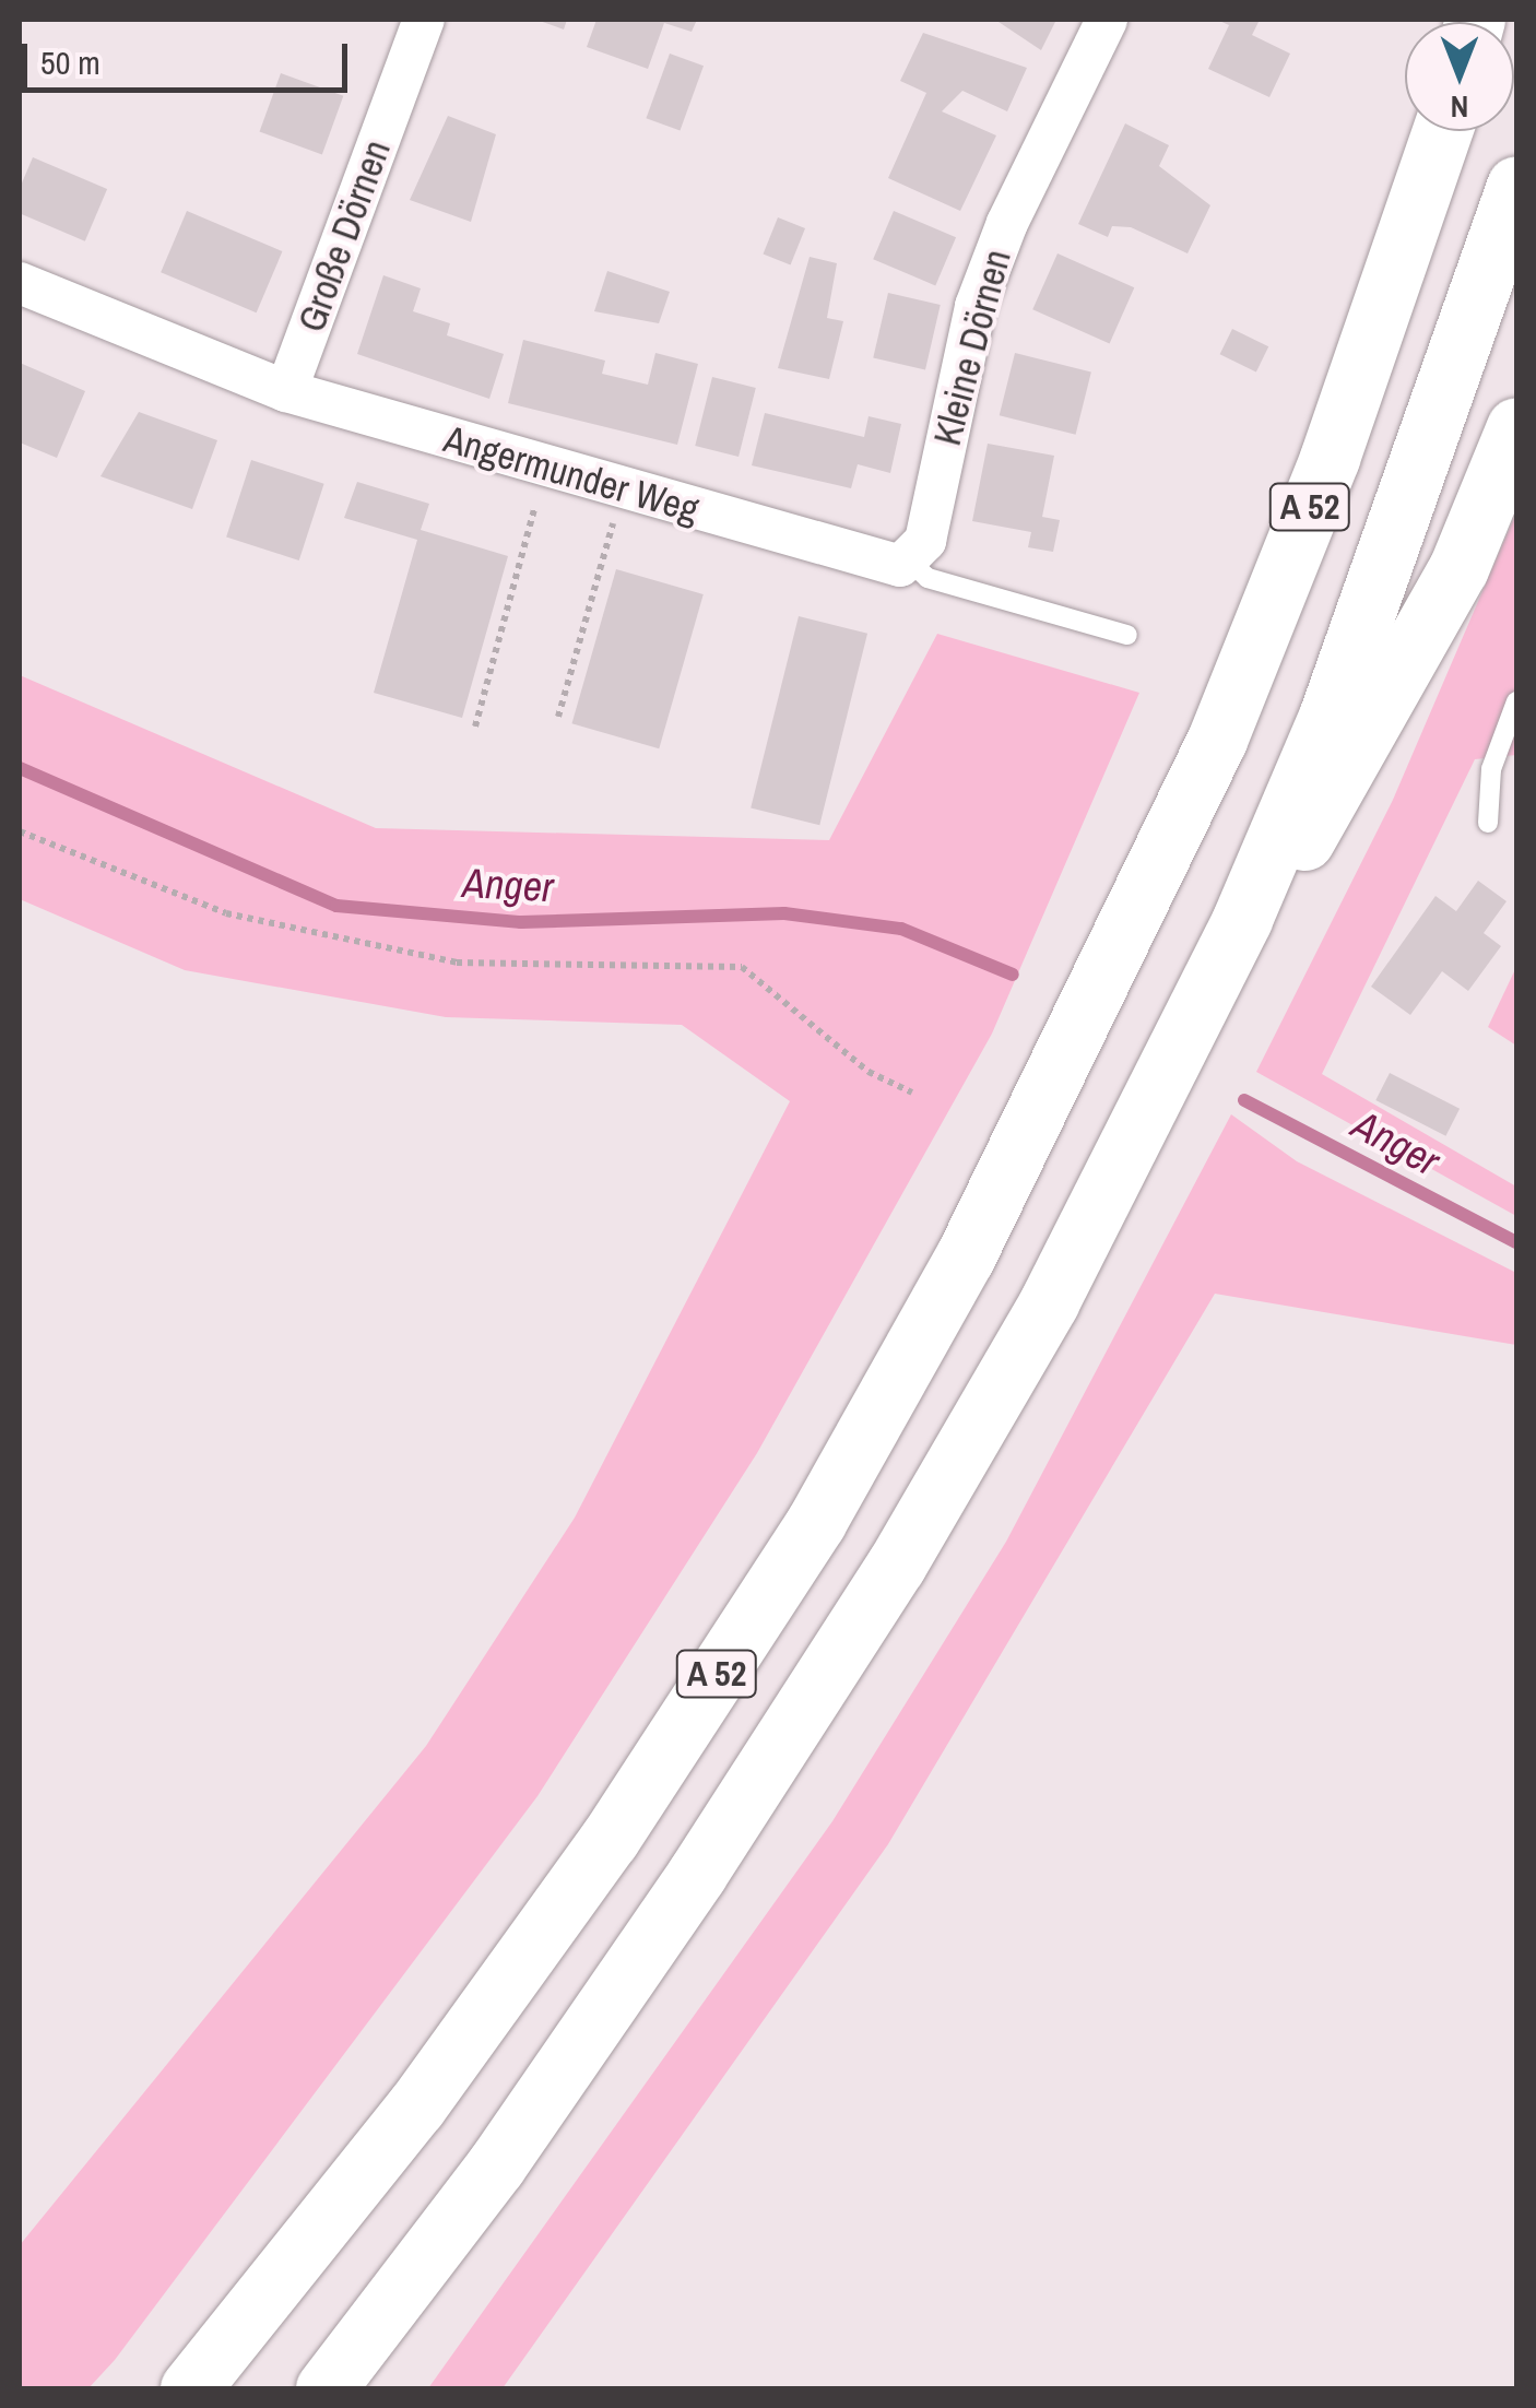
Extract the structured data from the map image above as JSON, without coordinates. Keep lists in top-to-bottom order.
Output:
{
  "streets": {
    "highway": ["A 52"],
    "street": ["Große Dörnen", "Kleine Dörnen", "Angermunder Weg"]
  },
  "crossings": [
    ["Große Dörnen", "Angermunder Weg"],
    ["Kleine Dörnen", "Angermunder Weg"]
  ],
  "water": ["Anger"],
  "scale_bar": "50 m",
  "north": "bottom"
}
